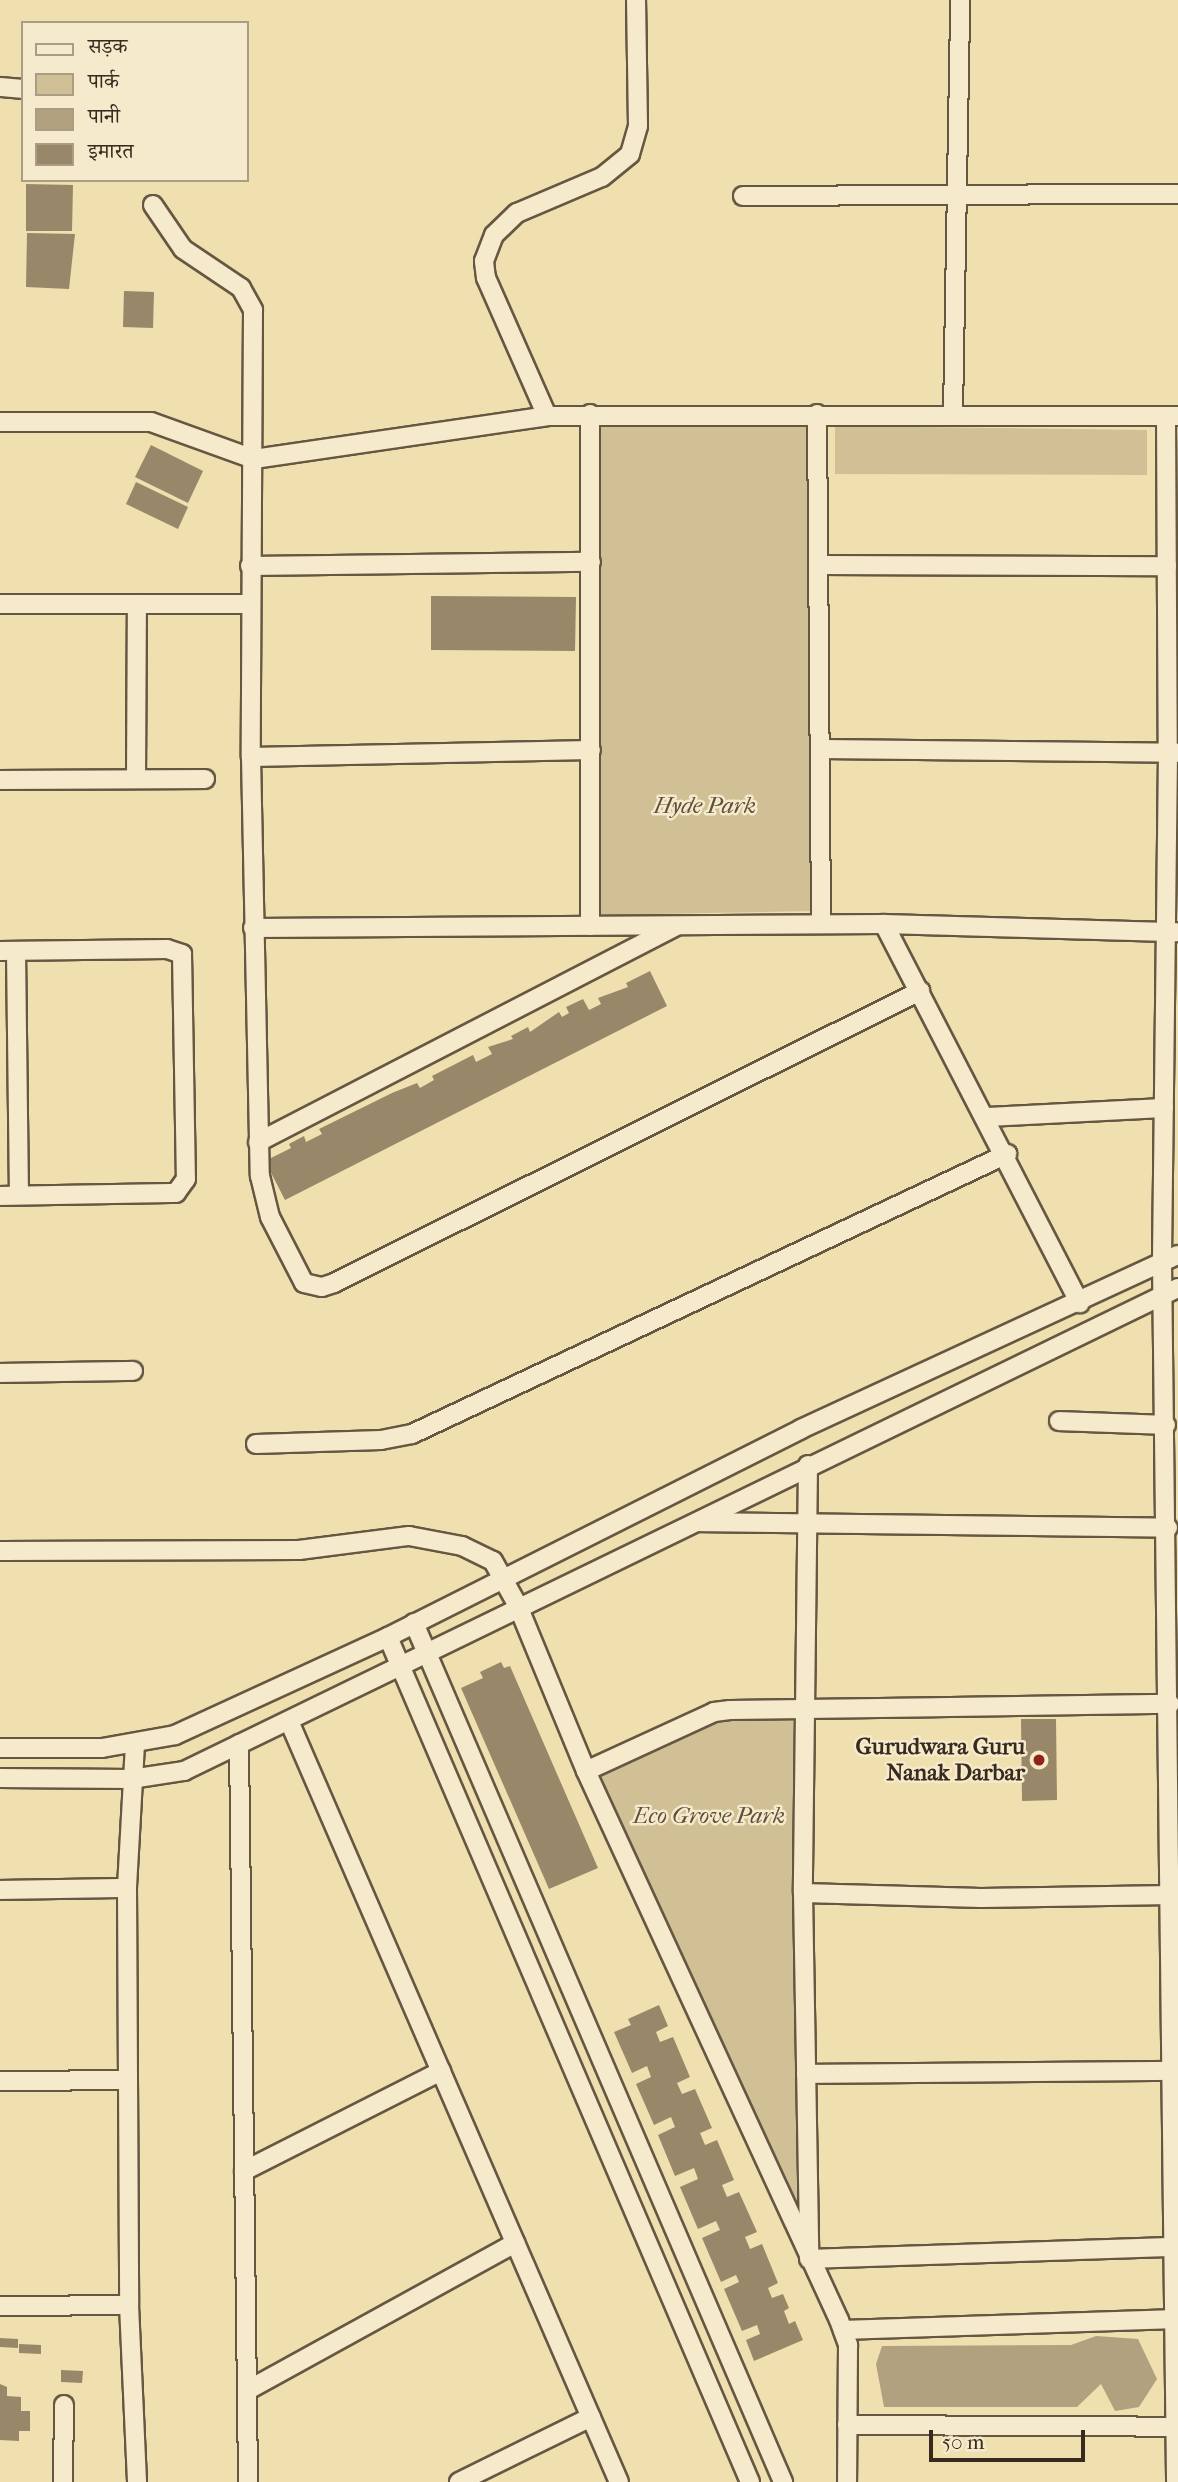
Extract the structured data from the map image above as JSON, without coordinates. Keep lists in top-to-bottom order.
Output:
{
  "parks": ["Hyde Park", "Eco Grove Park"],
  "places": ["Gurudwara Guru Nanak Darbar"],
  "legend": [
    "सड़क",
    "पार्क",
    "पानी",
    "इमारत"
  ],
  "scale_bar": "50 m"
}
